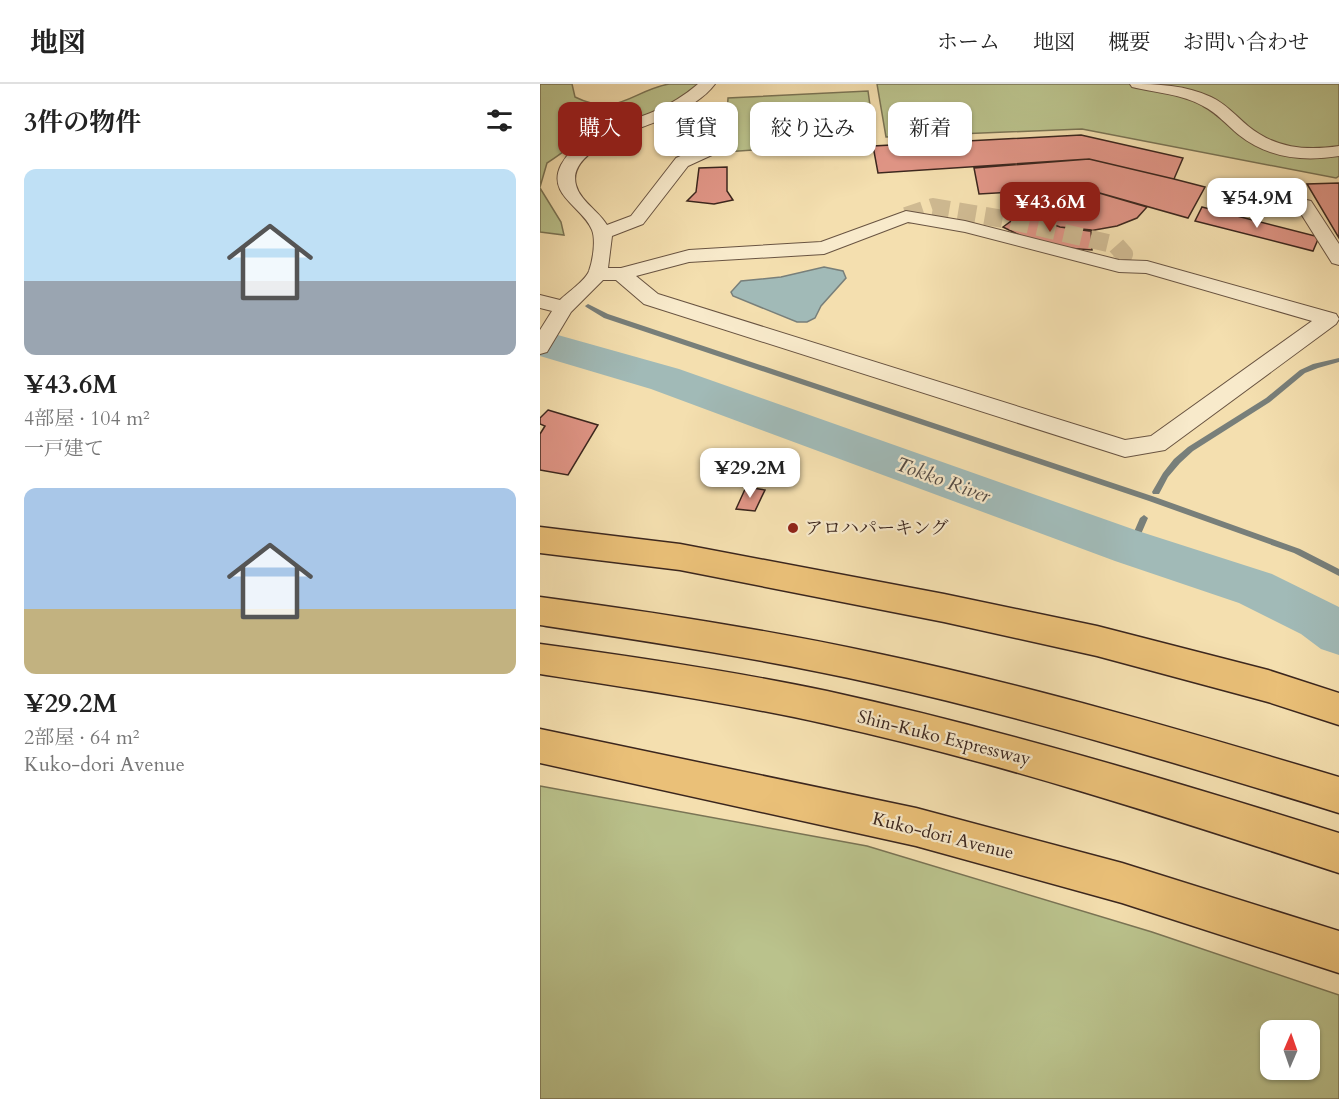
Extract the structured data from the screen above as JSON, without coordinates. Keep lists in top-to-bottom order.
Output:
{
  "streets": {
    "highway": ["Shin-Kuko Expressway", "Kuko-dori Avenue"]
  },
  "water": ["Tokko River"],
  "places": ["アロハパーキング"],
  "north": "top",
  "page": {
    "header": "地図",
    "nav": [
      "ホーム",
      "地図",
      "概要",
      "お問い合わせ"
    ],
    "heading": "3件の物件",
    "chip": [
      "購入",
      "賃貸",
      "絞り込み",
      "新着"
    ],
    "list": [
      {
        "name": "¥43.6M",
        "note": "4部屋 · 104 m² · 一戸建て"
      },
      {
        "name": "¥29.2M",
        "note": "2部屋 · 64 m² · Kuko-dori Avenue"
      }
    ],
    "price": ["¥54.9M", "¥43.6M", "¥29.2M"]
  }
}
